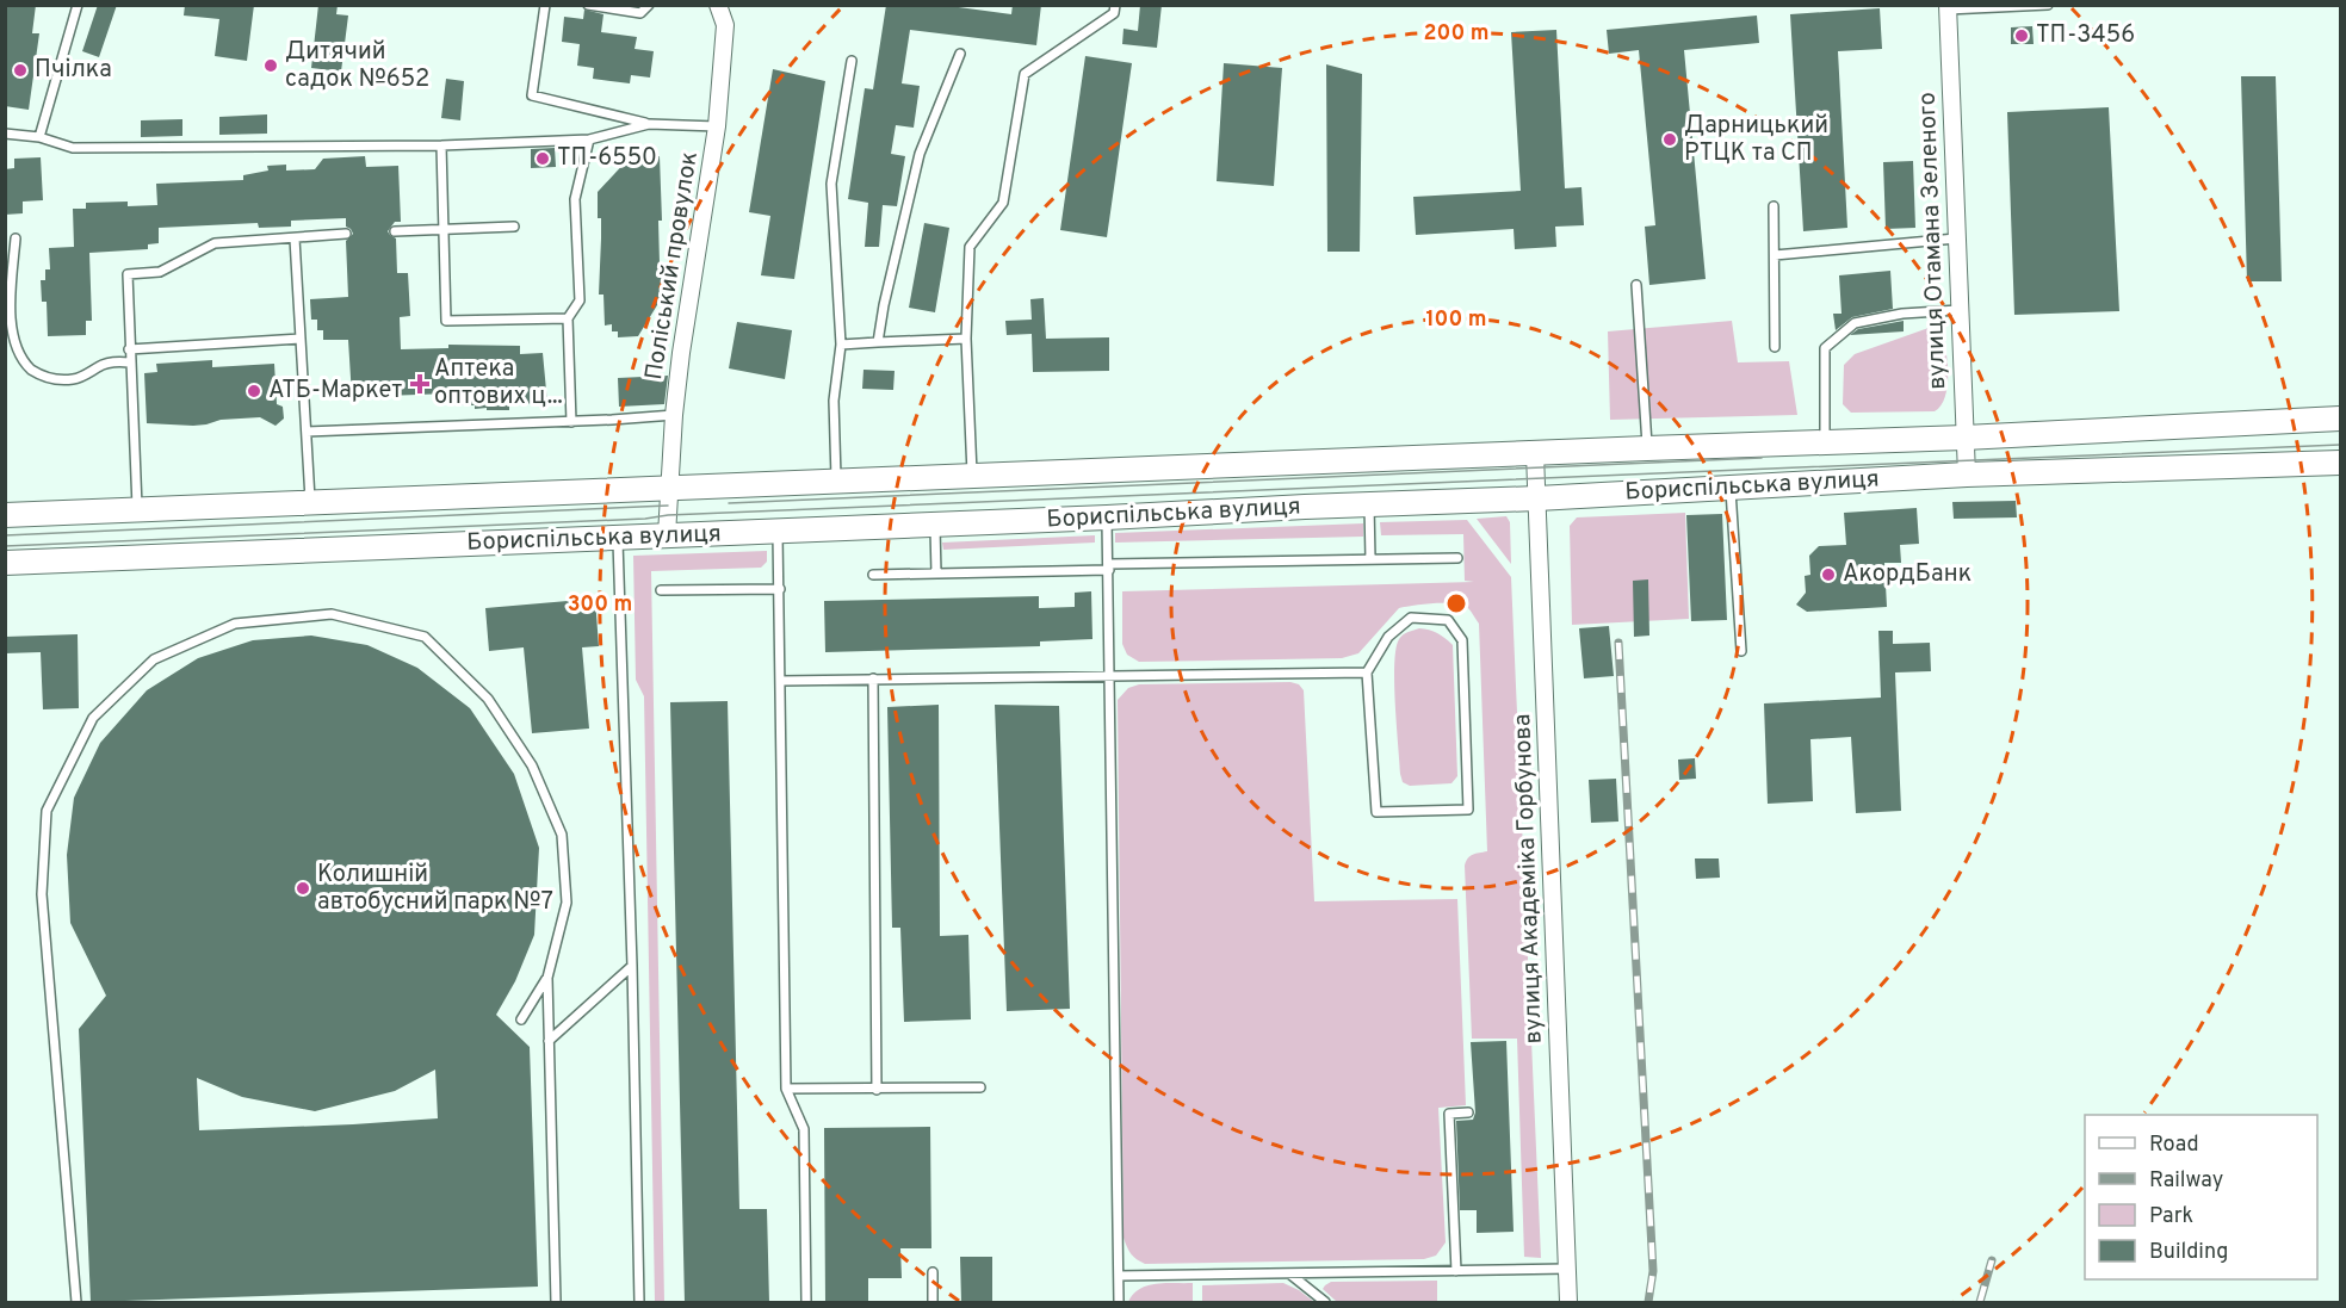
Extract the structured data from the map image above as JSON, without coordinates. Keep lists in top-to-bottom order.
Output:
{
  "streets": {
    "main road": ["Бориспільська вулиця"],
    "street": ["вулиця Отамана Зеленого", "Поліський провулок", "вулиця Академіка Горбунова"]
  },
  "crossings": [
    ["вулиця Отамана Зеленого", "Бориспільська вулиця"],
    ["Поліський провулок", "Бориспільська вулиця"],
    ["Бориспільська вулиця", "вулиця Академіка Горбунова"]
  ],
  "places": {
    "other": [
      "ТП-3456",
      "Дитячий садок №652",
      "Пчілка",
      "Дарницький РТЦК та СП",
      "ТП-6550",
      "АТБ-Маркет",
      "АкордБанк",
      "Колишній автобусний парк №7"
    ],
    "health": ["Аптека оптових ц..."]
  },
  "legend": [
    "Road",
    "Railway",
    "Park",
    "Building"
  ],
  "rings": ["200 m", "100 m", "300 m"]
}
